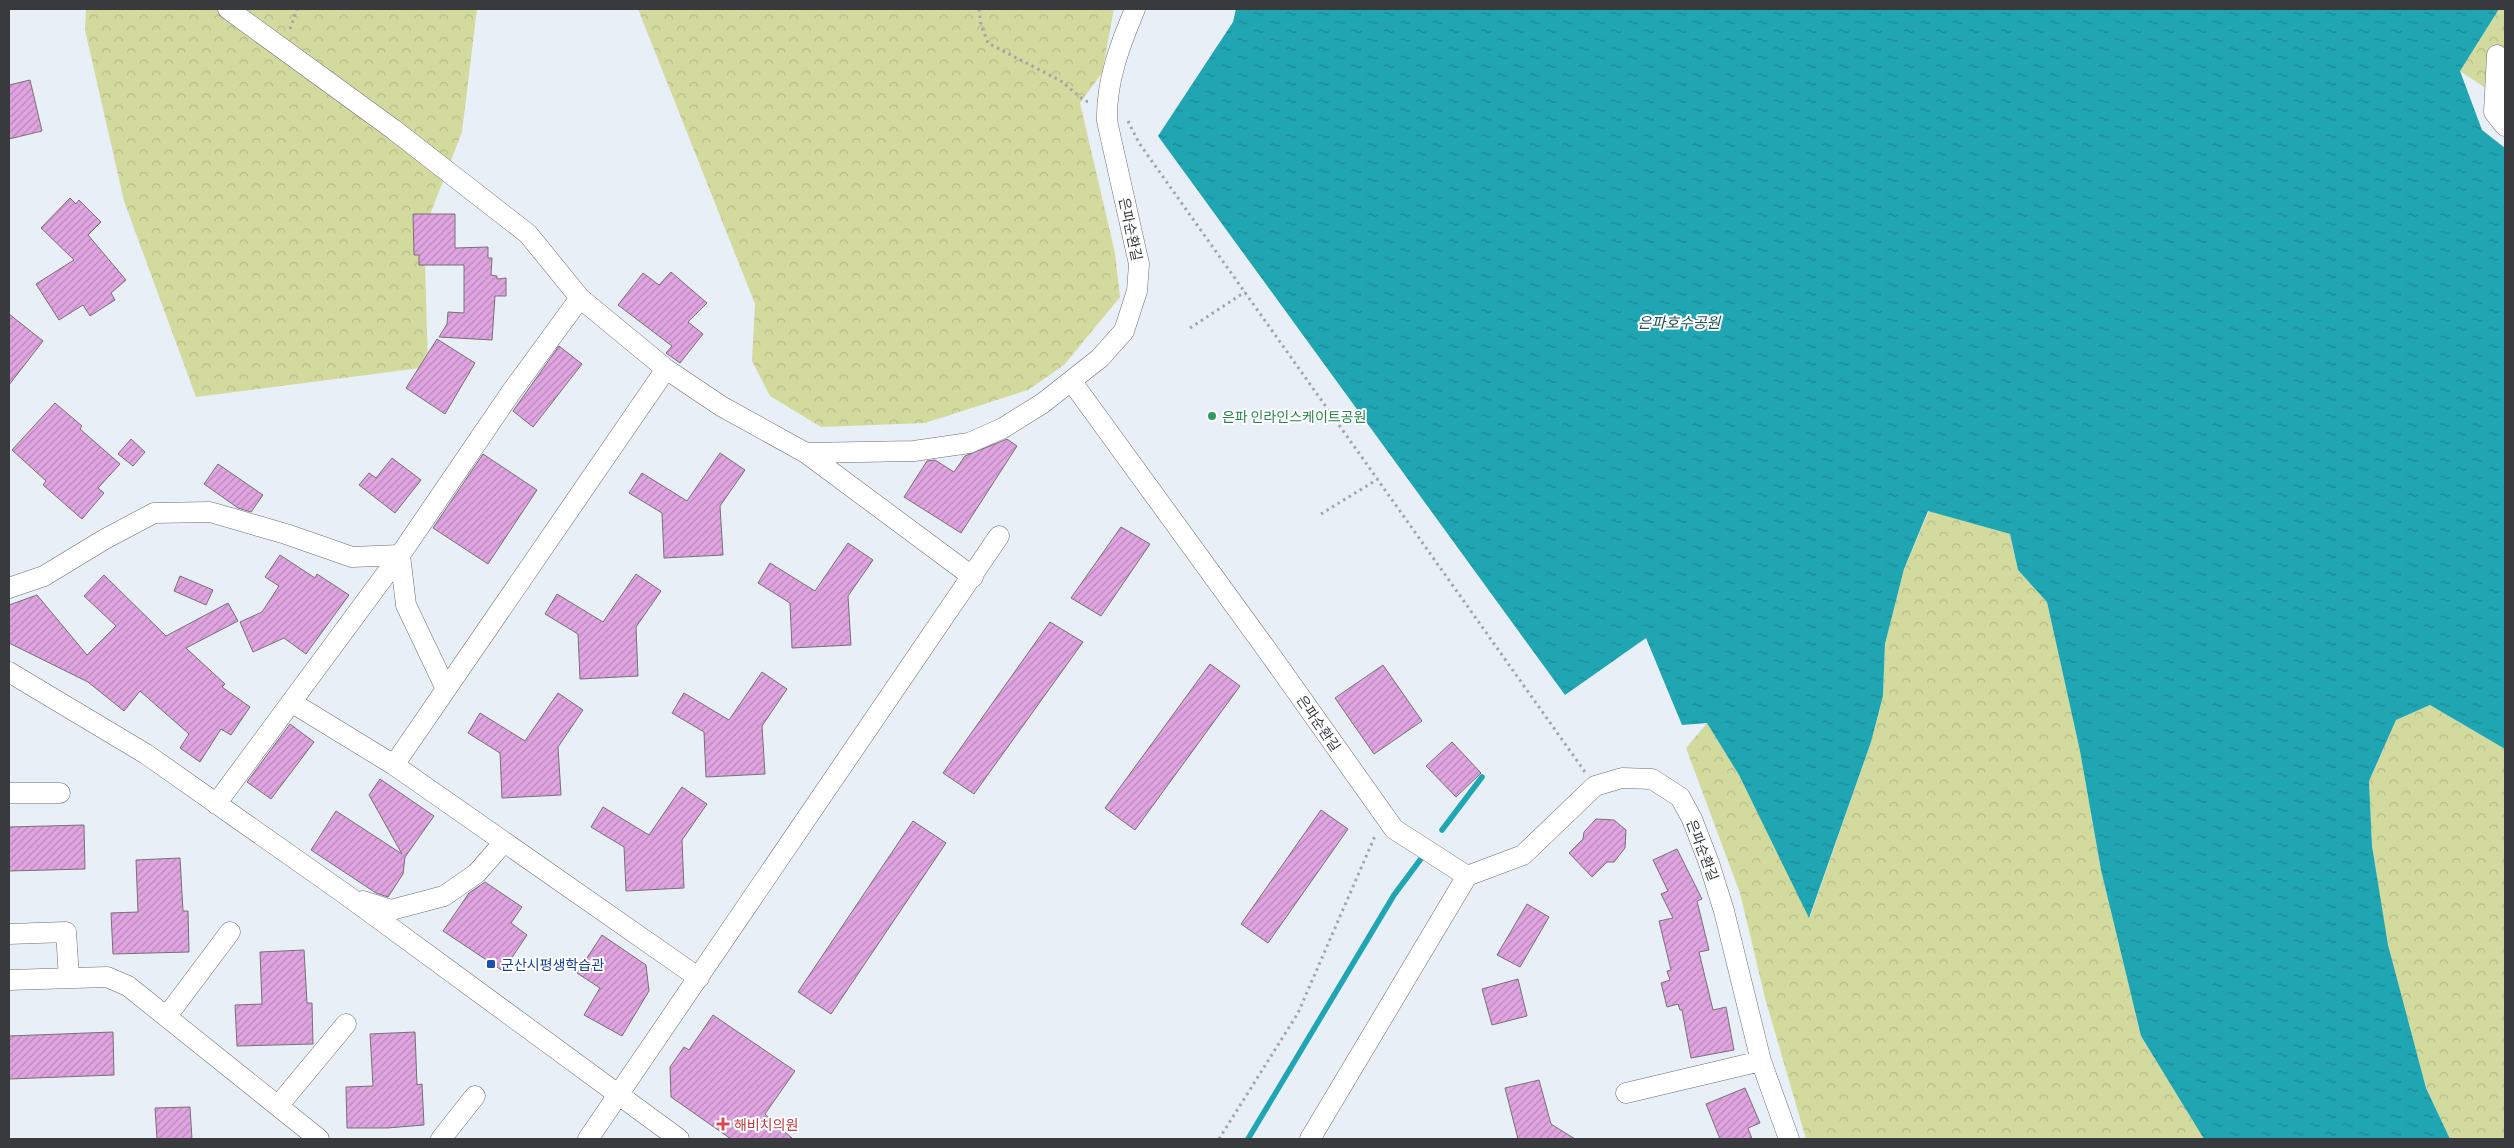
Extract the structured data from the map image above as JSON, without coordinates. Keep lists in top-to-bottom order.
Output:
{
  "streets": {
    "street": ["은파순환길"]
  },
  "water": ["은파호수공원"],
  "places": {
    "other": ["은파 인라인스케이트공원"],
    "transit": ["군산시평생학습관"],
    "health": ["해비치의원"]
  }
}
